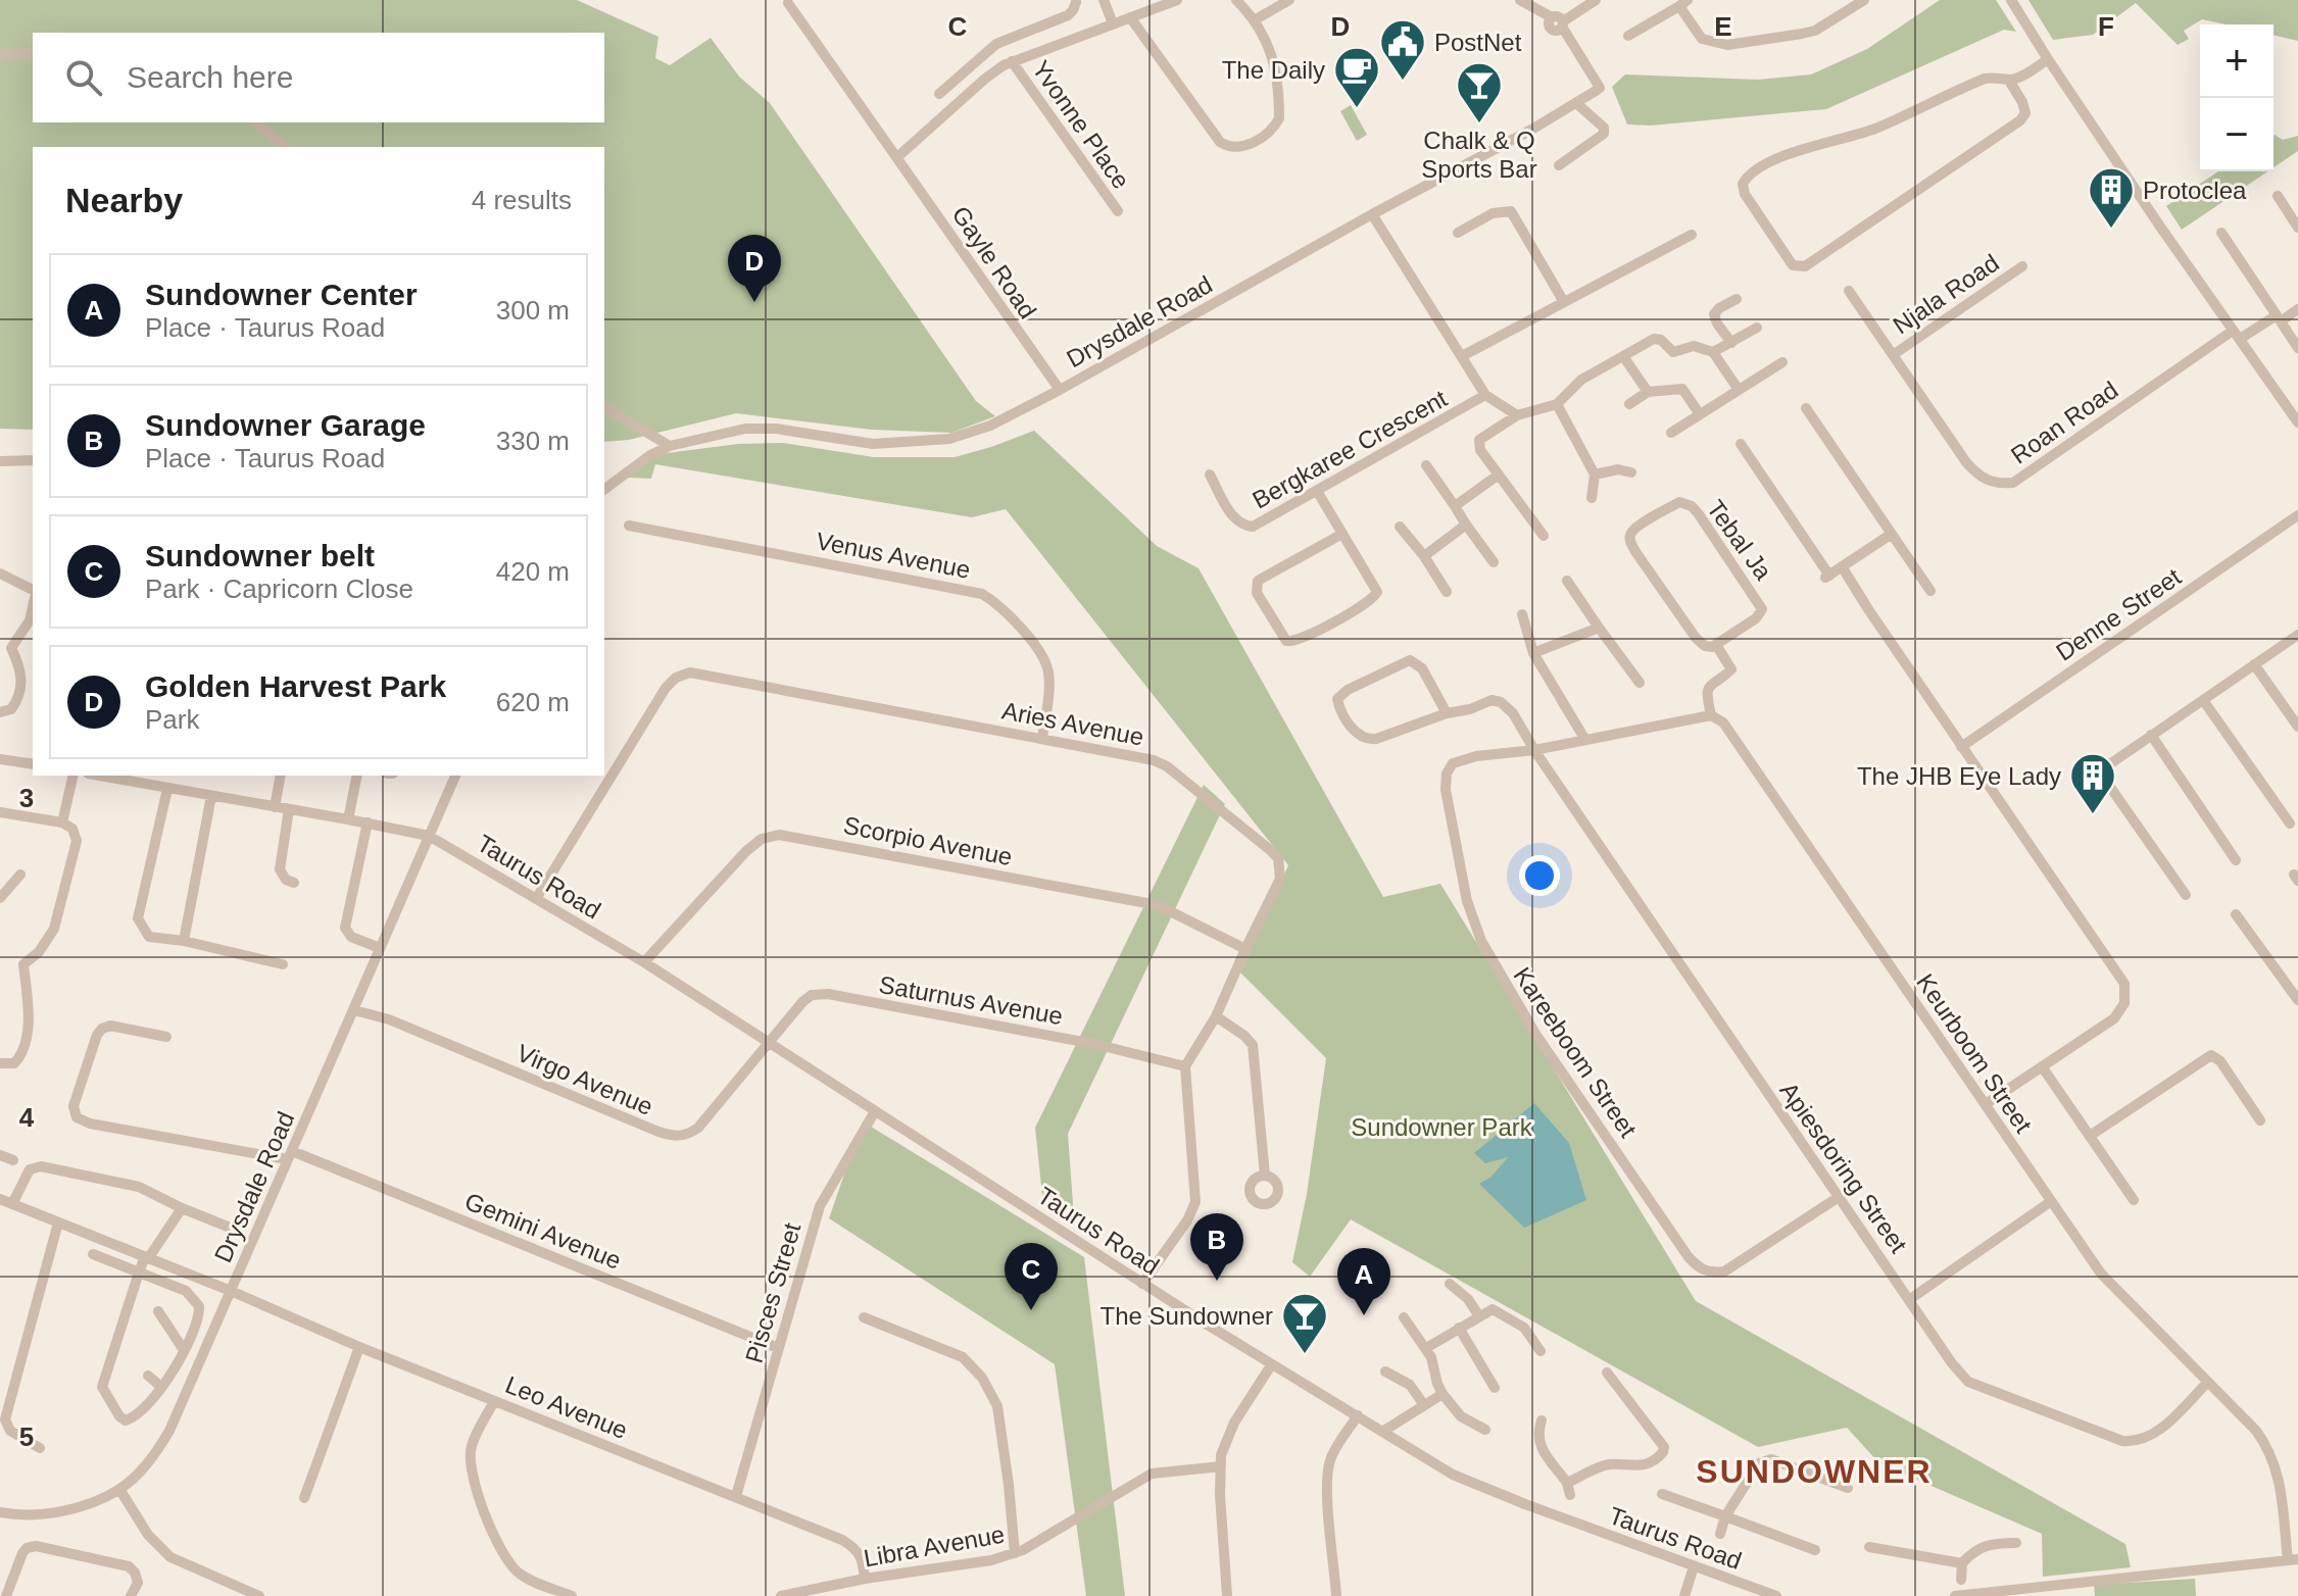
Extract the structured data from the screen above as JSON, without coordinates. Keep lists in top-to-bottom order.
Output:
{
  "streets": {
    "street": [
      "Yvonne Place",
      "Gayle Road",
      "Njala Road",
      "Drysdale Road",
      "Roan Road",
      "Bergkaree Crescent",
      "Tebal Ja",
      "Venus Avenue",
      "Denne Street",
      "Aries Avenue",
      "Scorpio Avenue",
      "Taurus Road",
      "Saturnus Avenue",
      "Kareeboom Street",
      "Keurboom Street",
      "Virgo Avenue",
      "Apiesdoring Street",
      "Gemini Avenue",
      "Pisces Street",
      "Leo Avenue",
      "Libra Avenue"
    ]
  },
  "crossings": [
    ["Gayle Road", "Drysdale Road"],
    ["Njala Road", "Roan Road"],
    ["Drysdale Road", "Taurus Road"],
    ["Drysdale Road", "Virgo Avenue"],
    ["Drysdale Road", "Gemini Avenue"],
    ["Drysdale Road", "Leo Avenue"],
    ["Venus Avenue", "Aries Avenue"],
    ["Aries Avenue", "Scorpio Avenue"],
    ["Aries Avenue", "Taurus Road"],
    ["Aries Avenue", "Saturnus Avenue"],
    ["Scorpio Avenue", "Taurus Road"],
    ["Taurus Road", "Saturnus Avenue"],
    ["Taurus Road", "Virgo Avenue"],
    ["Taurus Road", "Pisces Street"],
    ["Saturnus Avenue", "Virgo Avenue"],
    ["Kareeboom Street", "Apiesdoring Street"],
    ["Keurboom Street", "Apiesdoring Street"],
    ["Gemini Avenue", "Pisces Street"],
    ["Pisces Street", "Leo Avenue"],
    ["Leo Avenue", "Libra Avenue"]
  ],
  "districts": ["SUNDOWNER"],
  "parks": ["Sundowner Park"],
  "places": {
    "public building": ["PostNet"],
    "cafe": ["The Daily"],
    "bar": ["Chalk & Q Sports Bar", "The Sundowner"],
    "building": ["Protoclea", "The JHB Eye Lady"]
  },
  "page": {
    "map_buttons": ["+", "−"],
    "search": "Search here",
    "heading": ["Nearby", "4 results"],
    "pins": [
      "D",
      "B",
      "C",
      "A"
    ],
    "list": [
      {
        "mark": "A",
        "name": "Sundowner Center",
        "note": "Place · Taurus Road",
        "value": "300 m"
      },
      {
        "mark": "B",
        "name": "Sundowner Garage",
        "note": "Place · Taurus Road",
        "value": "330 m"
      },
      {
        "mark": "C",
        "name": "Sundowner belt",
        "note": "Park · Capricorn Close",
        "value": "420 m"
      },
      {
        "mark": "D",
        "name": "Golden Harvest Park",
        "note": "Park",
        "value": "620 m"
      }
    ]
  },
  "grid": {
    "columns": [
      "C",
      "D",
      "E",
      "F"
    ],
    "rows": ["3", "4", "5"]
  }
}
